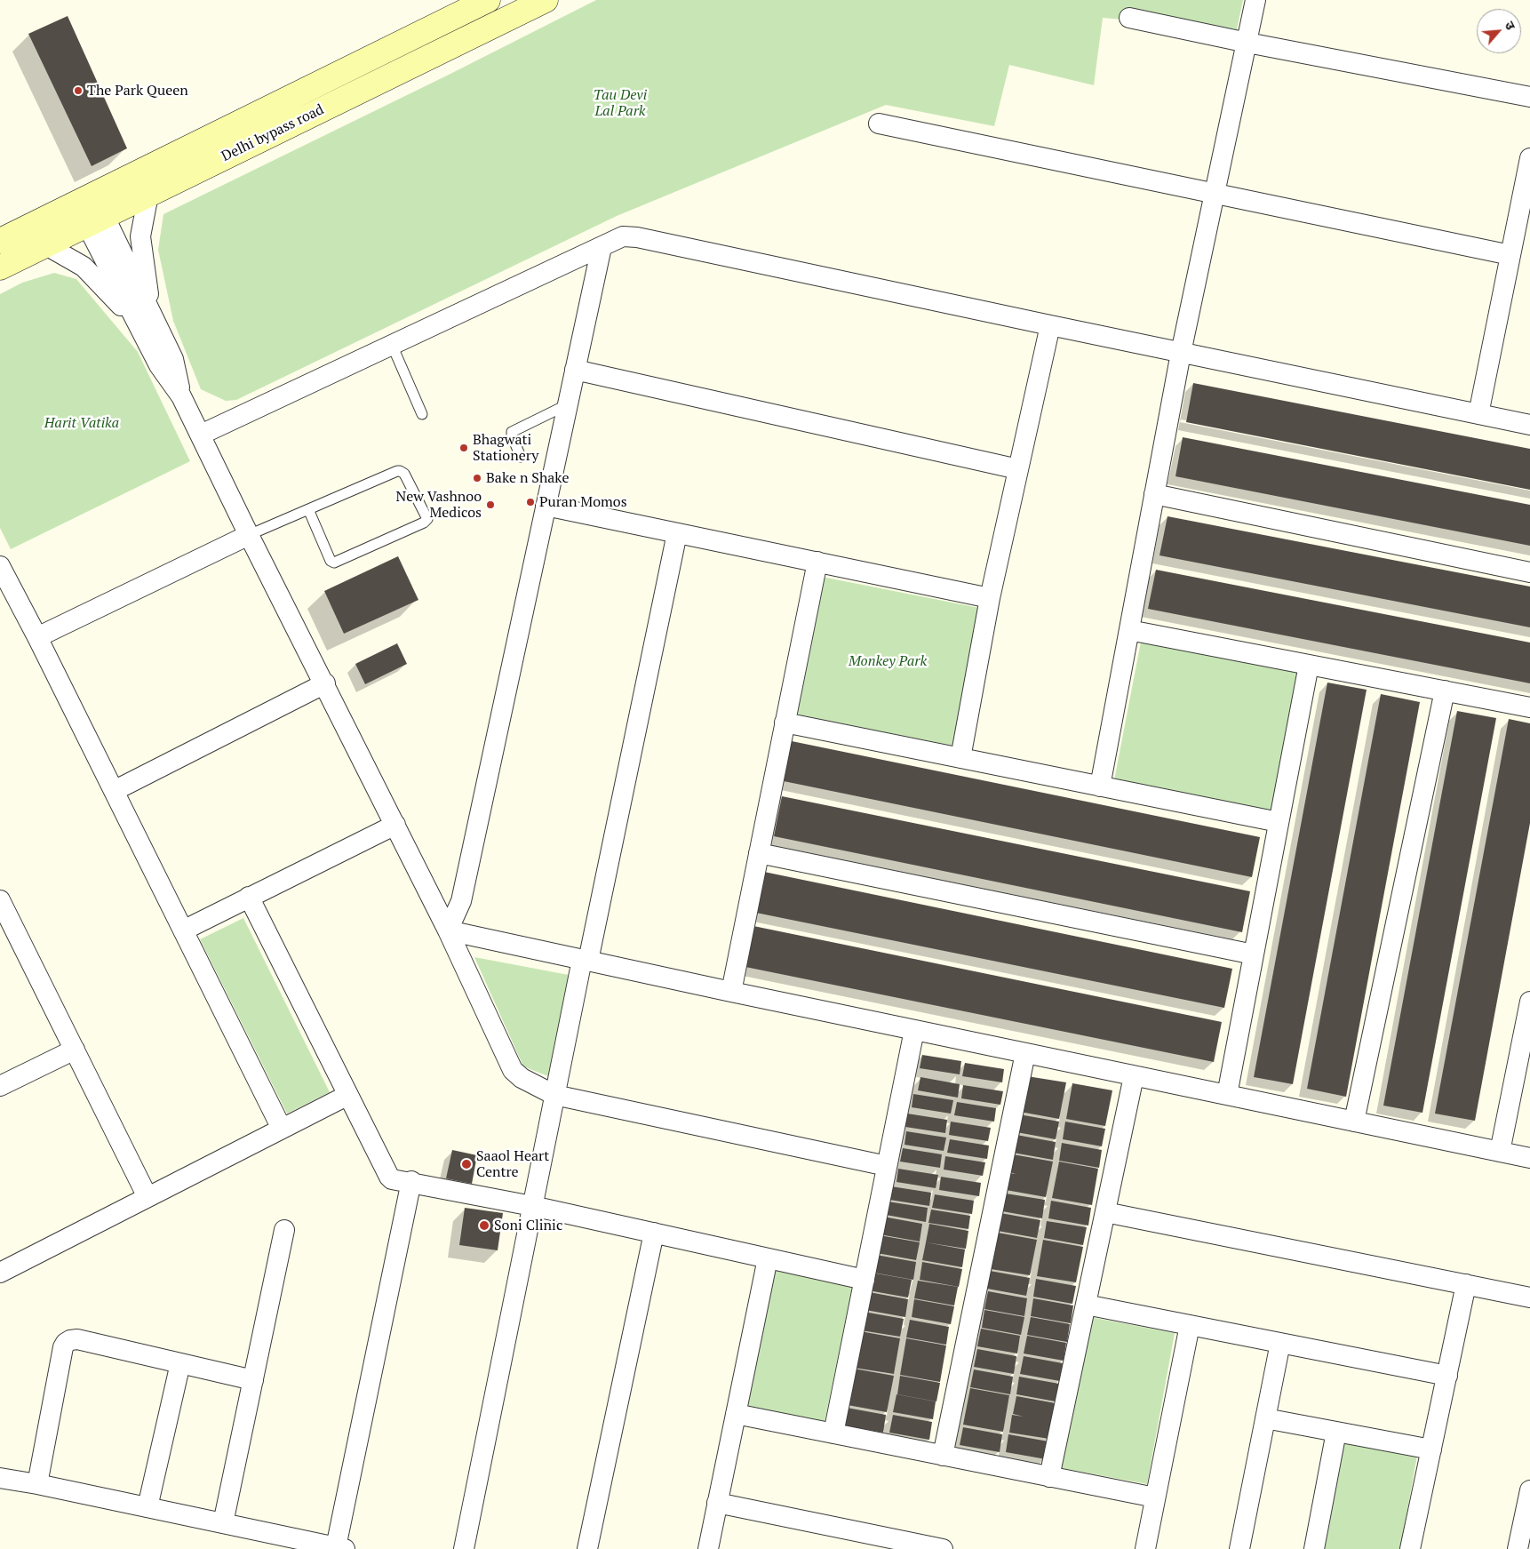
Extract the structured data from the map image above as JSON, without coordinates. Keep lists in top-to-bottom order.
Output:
{
  "streets": {
    "main road": ["Delhi bypass road"]
  },
  "parks": ["Tau Devi Lal Park", "Harit Vatika", "Monkey Park"],
  "places": [
    "The Park Queen",
    "Bhagwati Stationery",
    "Bake n Shake",
    "Puran Momos",
    "New Vashnoo Medicos",
    "Saaol Heart Centre",
    "Soni Clinic"
  ],
  "north": "top right"
}
